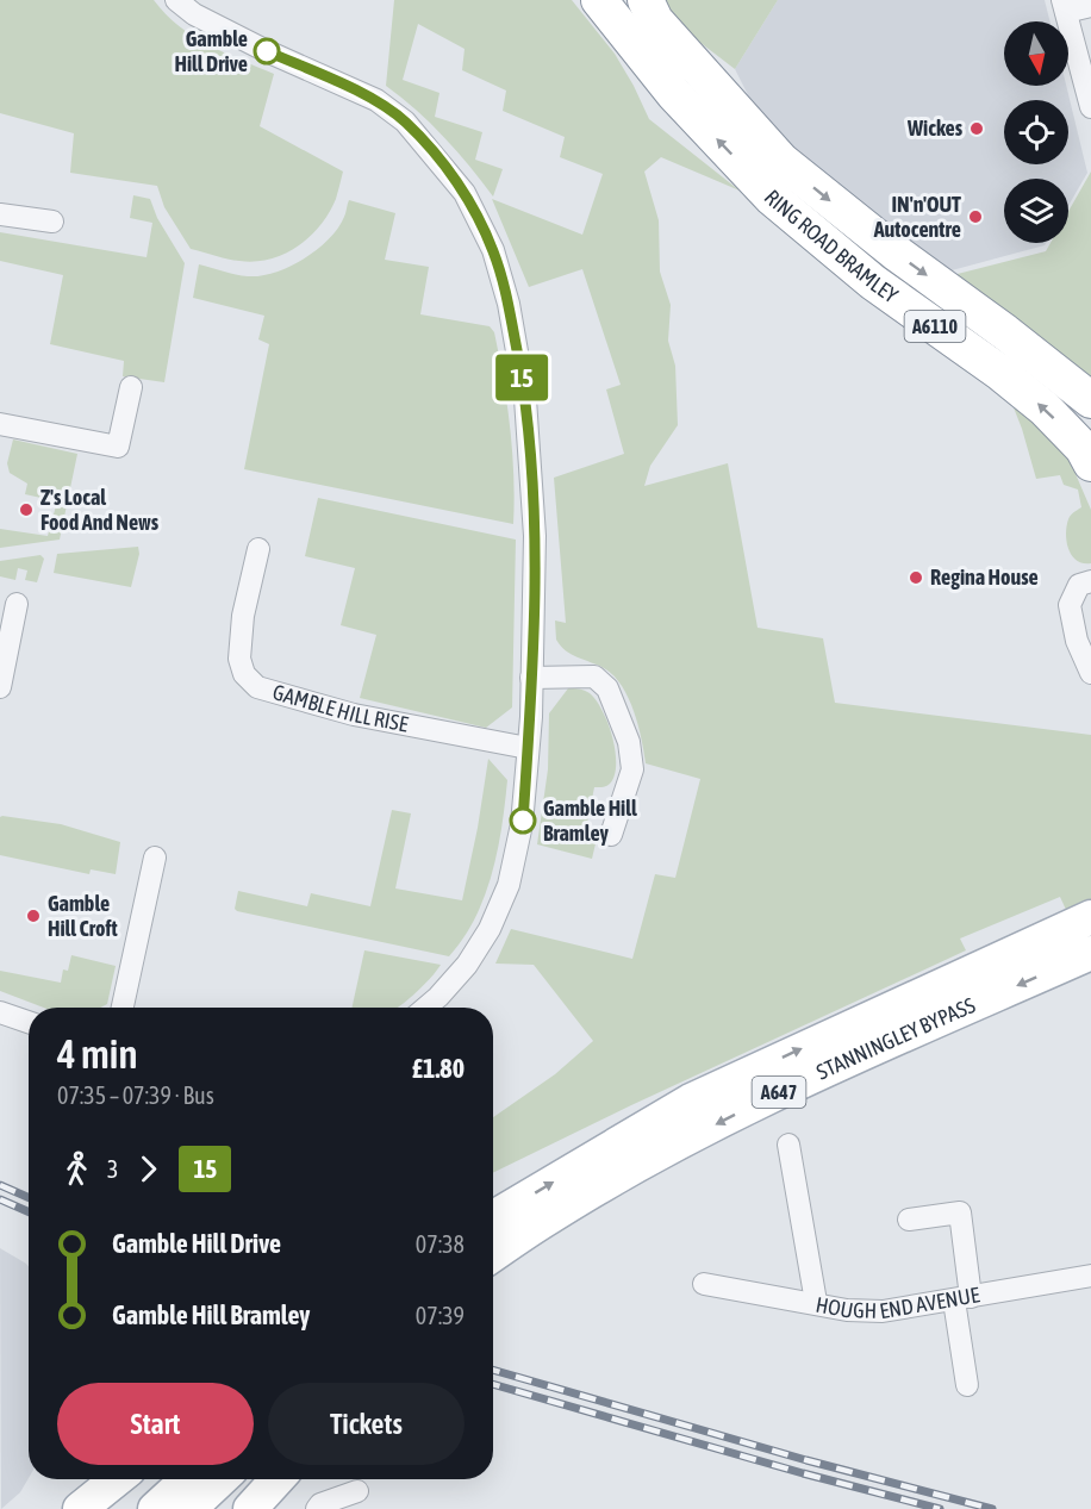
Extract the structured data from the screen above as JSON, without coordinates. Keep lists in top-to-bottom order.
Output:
{
  "streets": {
    "highway": ["RING ROAD BRAMLEY", "A6110"],
    "main road": ["STANNINGLEY BYPASS", "A647"],
    "street": ["GAMBLE HILL RISE", "HOUGH END AVENUE"]
  },
  "crossings": [
    ["STANNINGLEY BYPASS", "A647"]
  ],
  "places": [
    "Gamble Hill Drive",
    "Wickes",
    "IN'n'OUT Autocentre",
    "Z's Local Food And News",
    "Regina House",
    "Gamble Hill Bramley",
    "Gamble Hill Croft"
  ],
  "lines": ["bus line 15"],
  "north": "bottom",
  "page": {
    "on_map": "15",
    "heading": ["4 min", "07:35 – 07:39 · Bus", "£1.80"],
    "legs": ["3", "15"],
    "list": [
      {
        "name": "Gamble Hill Drive",
        "value": "07:38"
      },
      {
        "name": "Gamble Hill Bramley",
        "value": "07:39"
      }
    ],
    "buttons": ["Start", "Tickets"]
  }
}
